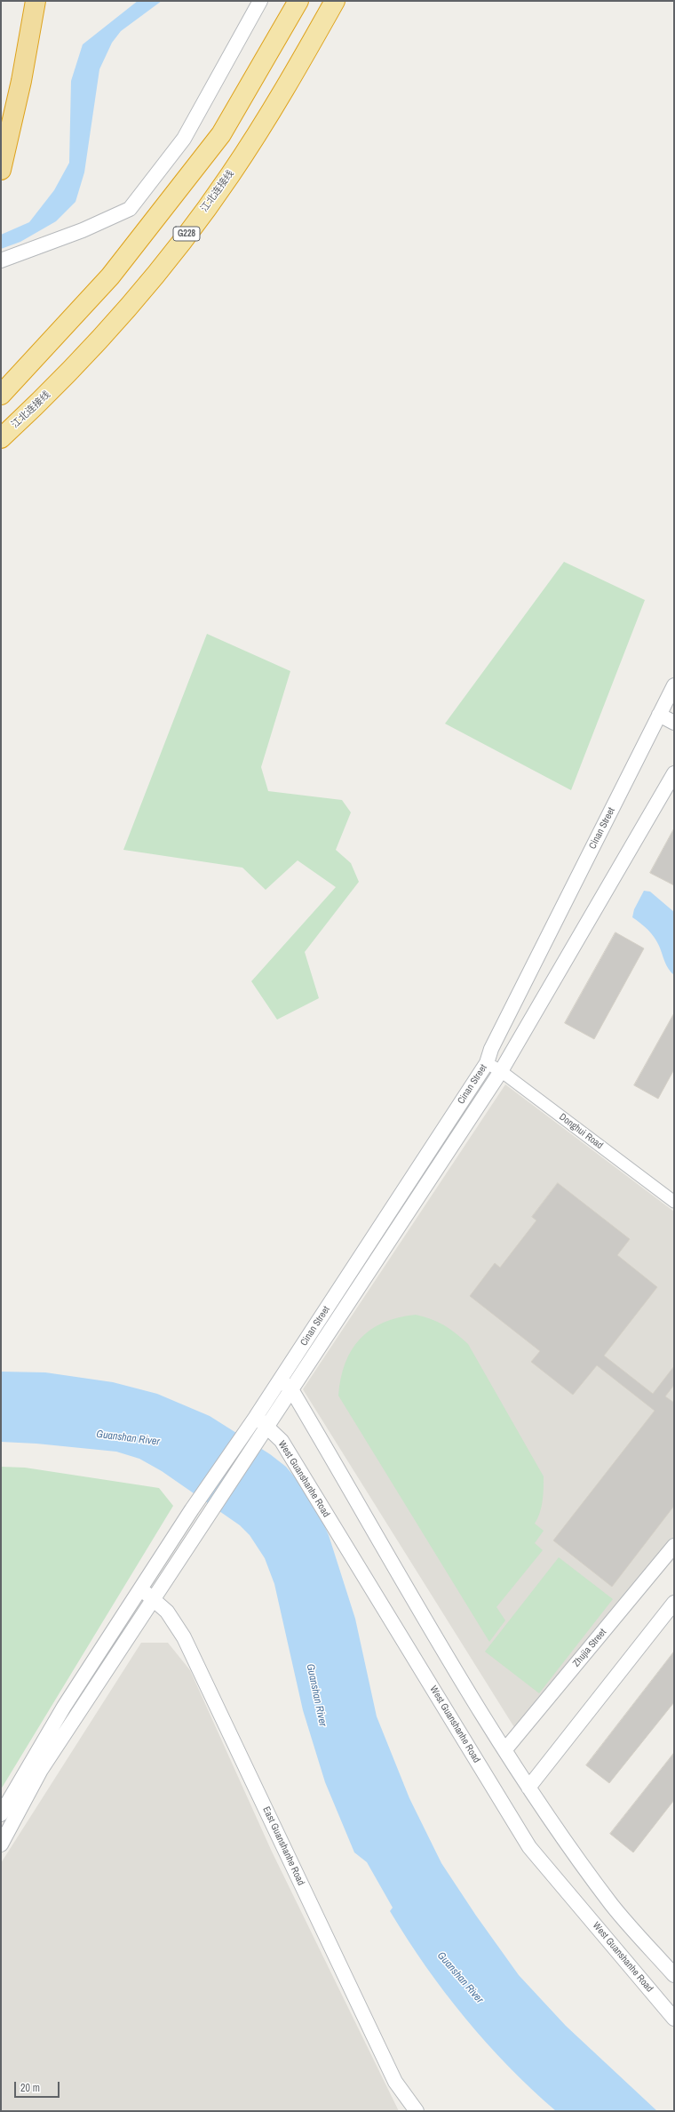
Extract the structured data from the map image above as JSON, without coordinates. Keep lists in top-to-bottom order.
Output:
{
  "streets": {
    "highway": ["江北连接线", "G228"],
    "street": [
      "Cinan Street",
      "Donghui Road",
      "West Guanshanhe Road",
      "Zhujia Street",
      "East Guanshanhe Road"
    ]
  },
  "crossings": [
    ["Cinan Street", "Donghui Road"],
    ["Cinan Street", "West Guanshanhe Road"],
    ["Cinan Street", "East Guanshanhe Road"]
  ],
  "water": ["Guanshan River"],
  "scale_bar": "20 m"
}
